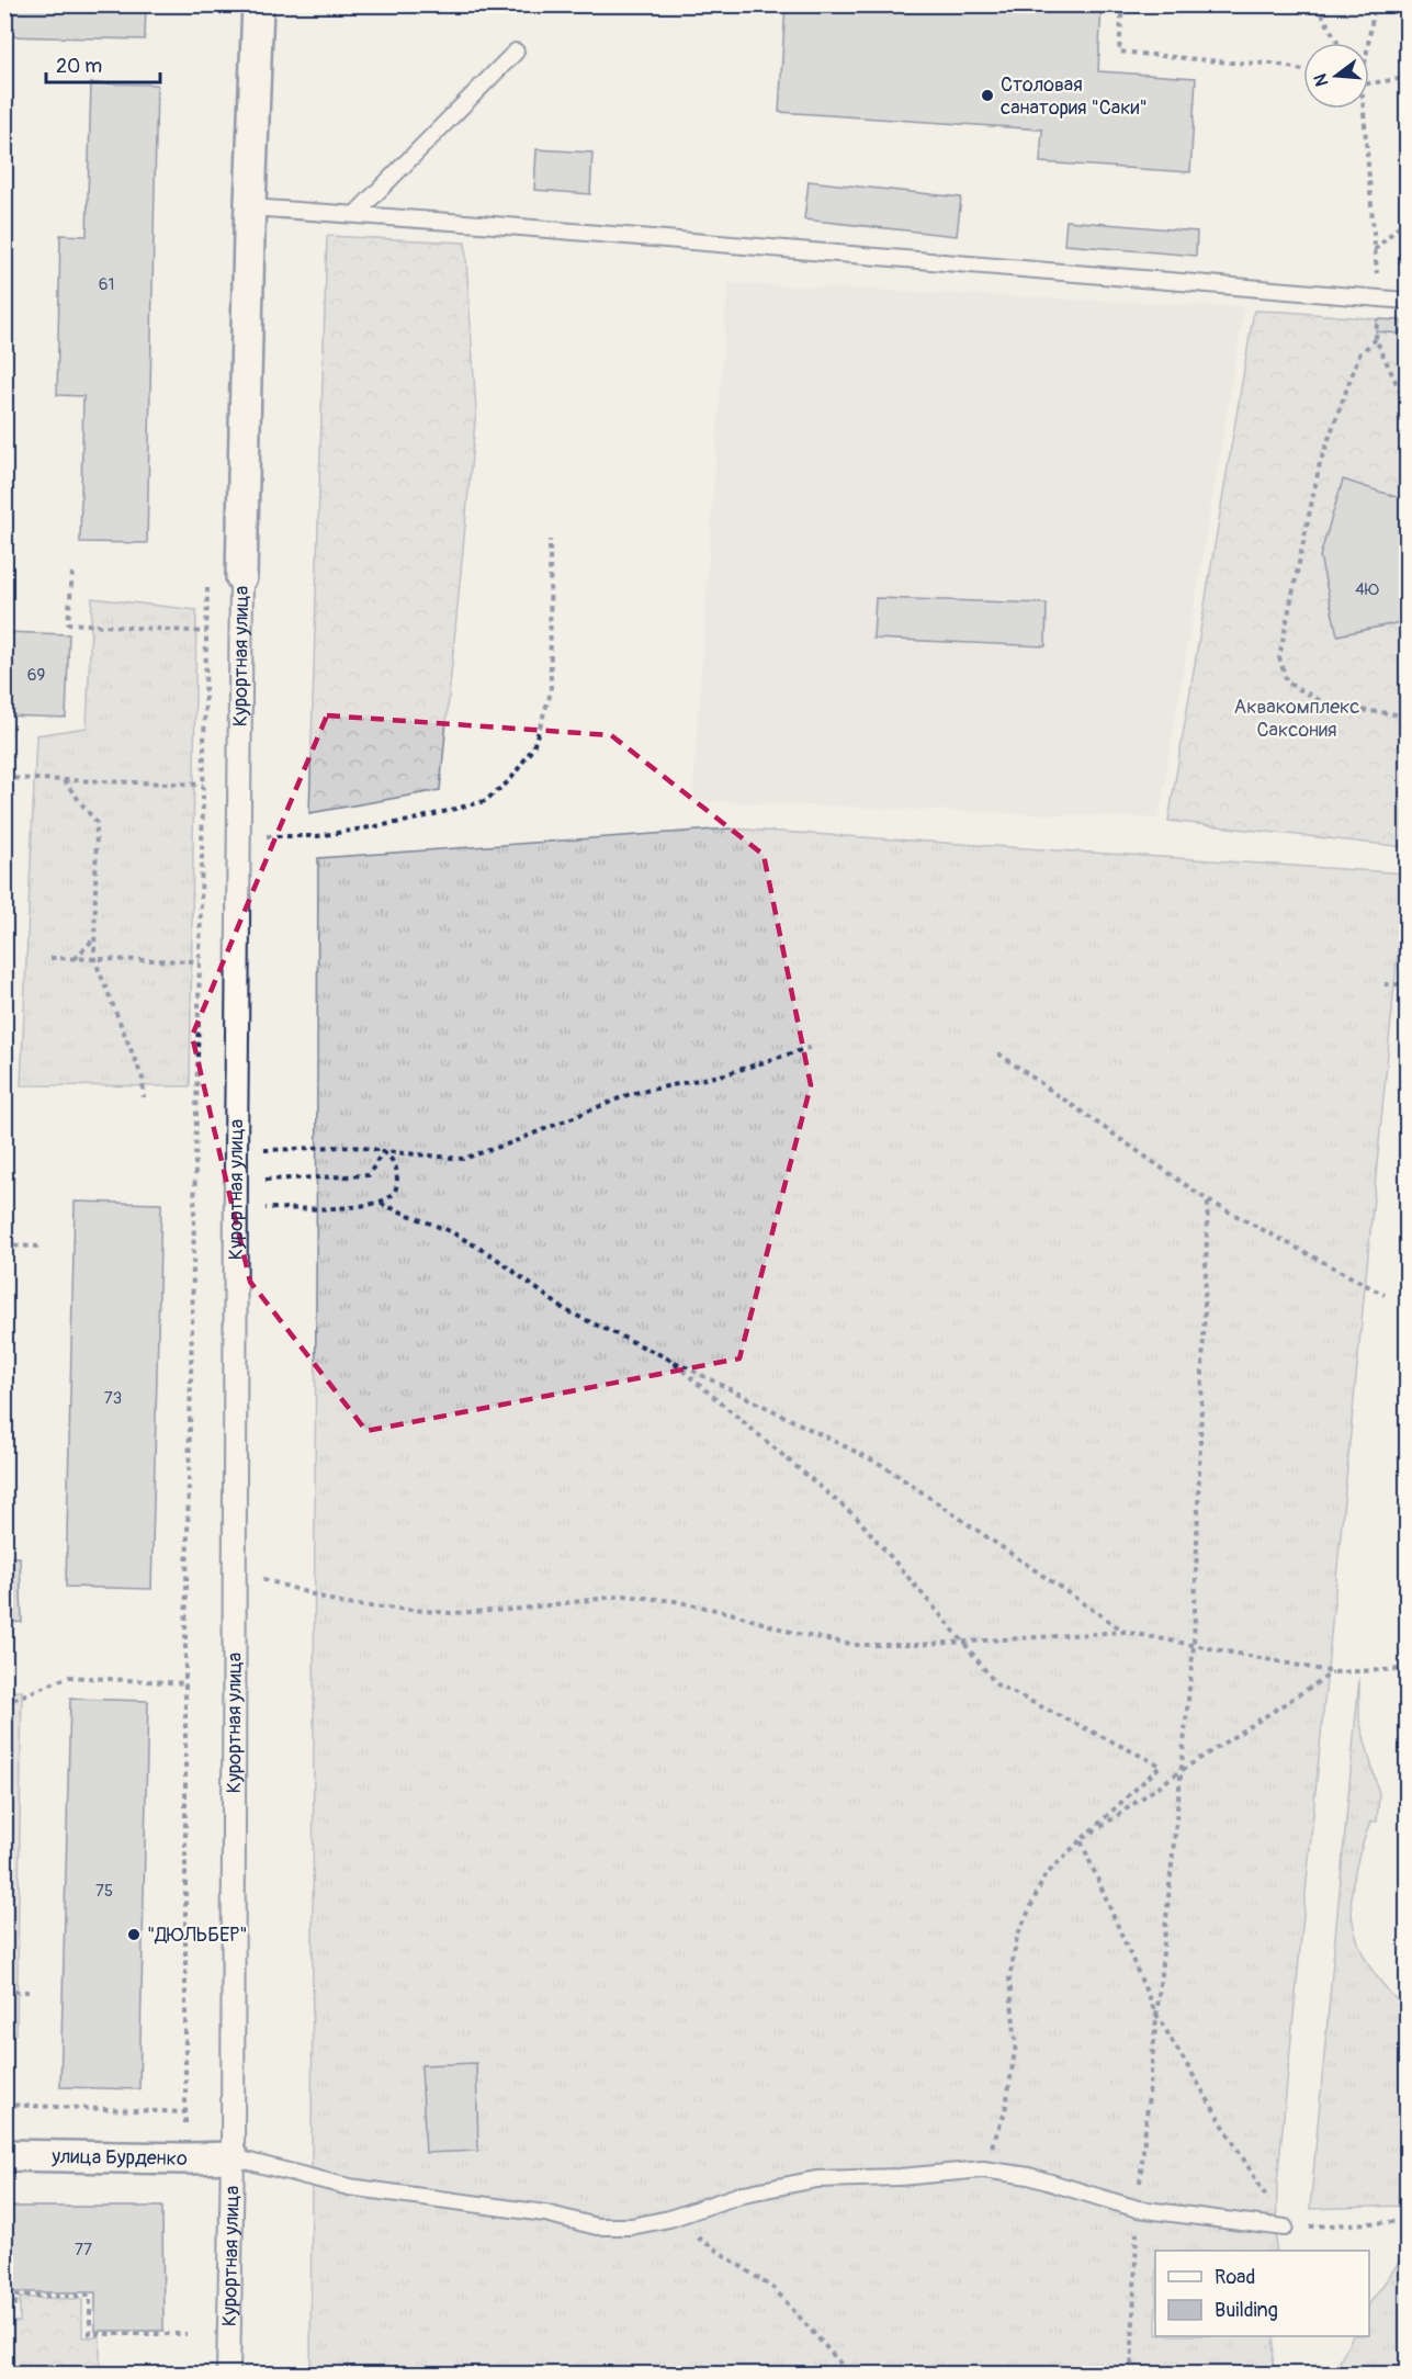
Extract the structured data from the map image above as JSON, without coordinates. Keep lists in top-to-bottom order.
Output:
{
  "streets": {
    "street": ["Курортная улица", "улица Бурденко"]
  },
  "crossings": [
    ["Курортная улица", "улица Бурденко"]
  ],
  "parks": ["Аквакомплекс Саксония"],
  "places": ["Столовая санатория \"Саки\"", "\"ДЮЛЬБЕР\""],
  "house_numbers": [
    "61",
    "4Ю",
    "69",
    "73",
    "75",
    "77"
  ],
  "legend": ["Road", "Building"],
  "scale_bar": "20 m",
  "north": "left"
}
